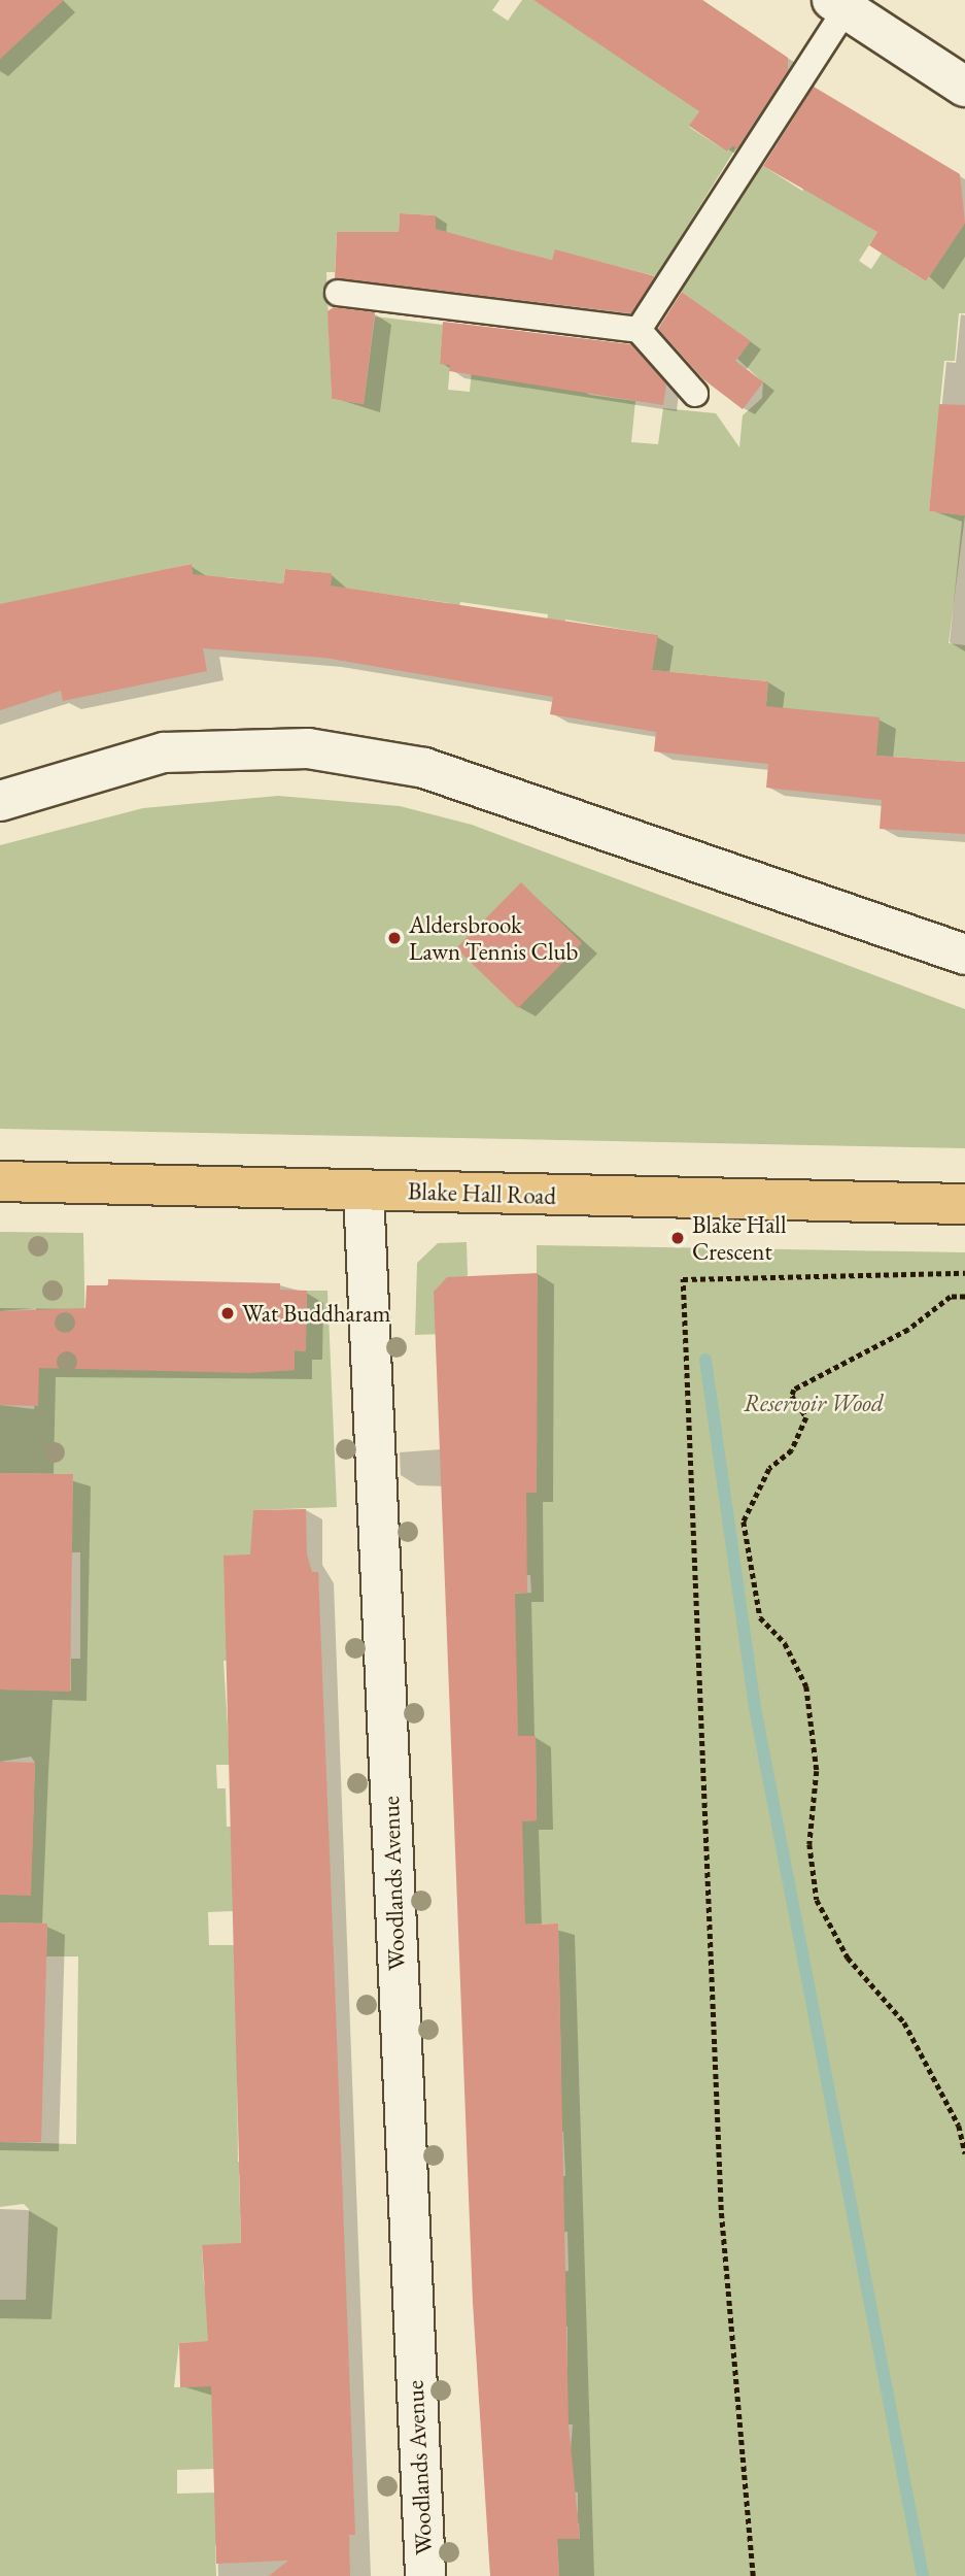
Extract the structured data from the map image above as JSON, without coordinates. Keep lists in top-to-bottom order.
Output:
{
  "streets": {
    "main road": ["Blake Hall Road"],
    "street": ["Woodlands Avenue"]
  },
  "crossings": [
    ["Blake Hall Road", "Woodlands Avenue"]
  ],
  "parks": ["Reservoir Wood"],
  "places": ["Aldersbrook Lawn Tennis Club", "Blake Hall Crescent", "Wat Buddharam"]
}
